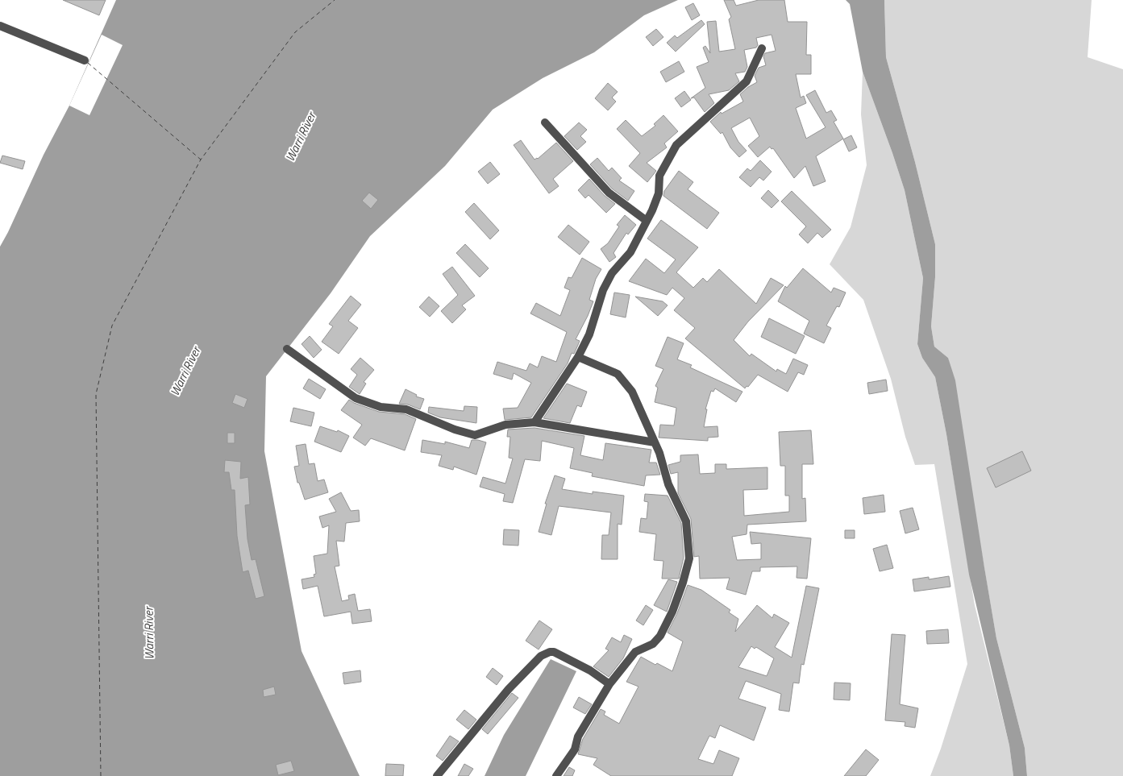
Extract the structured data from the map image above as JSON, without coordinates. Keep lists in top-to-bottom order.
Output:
{
  "water": ["Warri River"]
}
